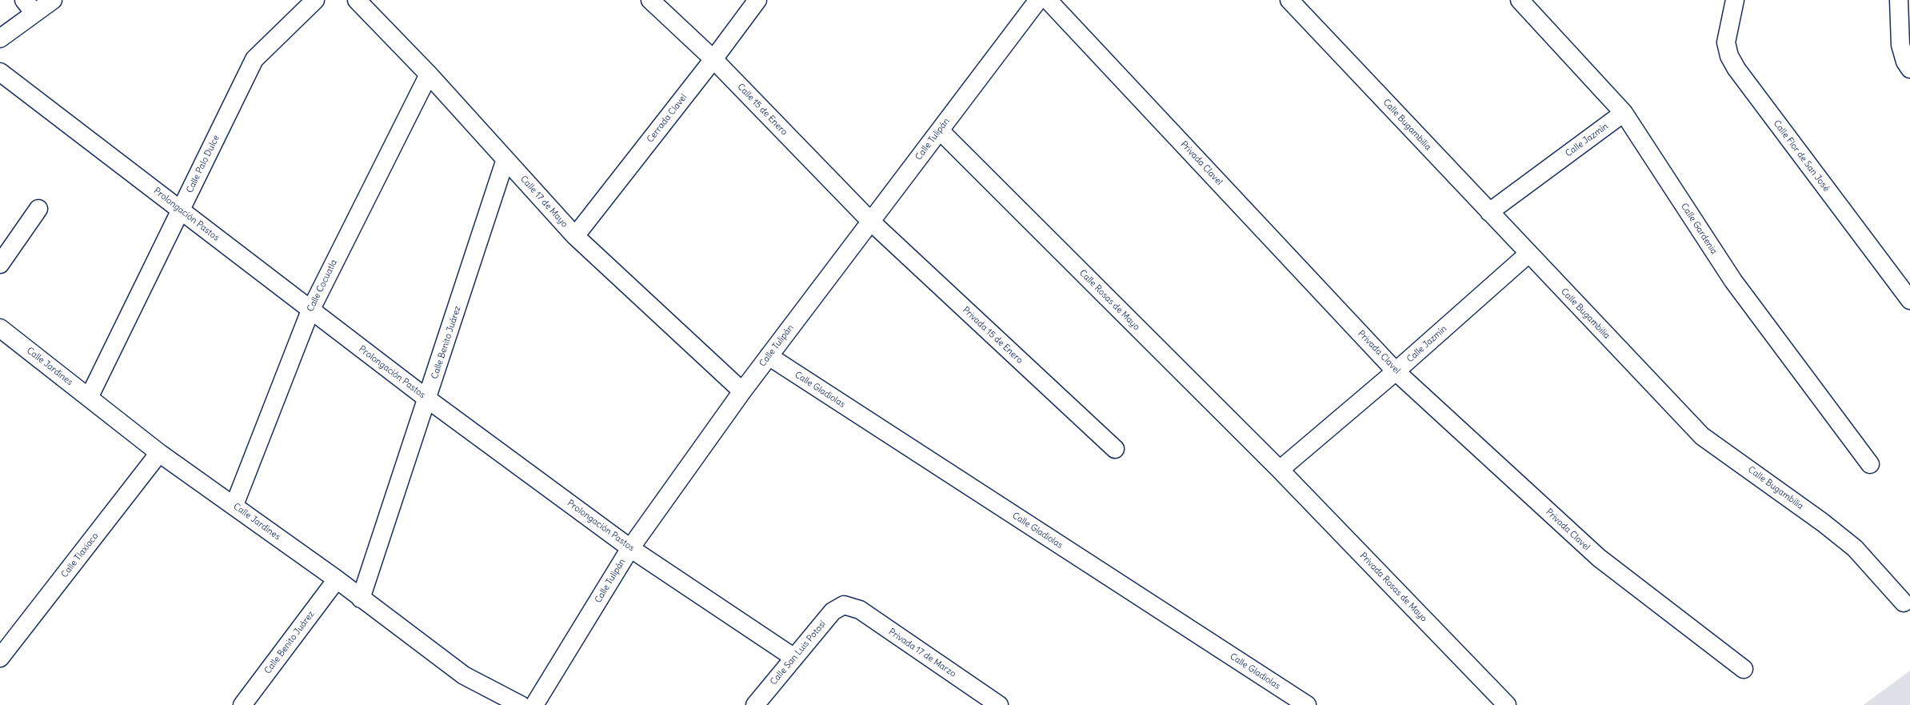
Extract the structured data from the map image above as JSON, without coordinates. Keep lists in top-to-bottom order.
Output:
{
  "streets": {
    "street": [
      "Calle 15 de Enero",
      "Cerrada Clavel",
      "Calle Bugambilia",
      "Calle Tulipán",
      "Calle Jazmín",
      "Calle Flor de San José",
      "Privada Clavel",
      "Calle Palo Dulce",
      "Calle 17 de Mayo",
      "Prolongación Pastos",
      "Calle Gardenia",
      "Calle Cocuatla",
      "Calle Rosas de Mayo",
      "Privada 15 de Enero",
      "Calle Benito Juárez",
      "Calle Jardines",
      "Calle Gladiolas",
      "Calle Tlaxiaco",
      "Privada Rosas de Mayo",
      "Calle San Luis Potosí",
      "Privada 17 de Marzo"
    ]
  },
  "crossings": [
    ["Calle 15 de Enero", "Cerrada Clavel"],
    ["Calle 15 de Enero", "Calle Tulipán"],
    ["Calle 15 de Enero", "Privada 15 de Enero"],
    ["Cerrada Clavel", "Calle 17 de Mayo"],
    ["Calle Bugambilia", "Calle Jazmín"],
    ["Calle Tulipán", "Calle 17 de Mayo"],
    ["Calle Tulipán", "Prolongación Pastos"],
    ["Calle Tulipán", "Calle Rosas de Mayo"],
    ["Calle Tulipán", "Privada 15 de Enero"],
    ["Calle Tulipán", "Calle Gladiolas"],
    ["Calle Jazmín", "Privada Clavel"],
    ["Calle Jazmín", "Calle Gardenia"],
    ["Calle Jazmín", "Calle Rosas de Mayo"],
    ["Calle Jazmín", "Privada Rosas de Mayo"],
    ["Calle Palo Dulce", "Prolongación Pastos"],
    ["Calle Palo Dulce", "Calle Jardines"],
    ["Calle 17 de Mayo", "Calle Cocuatla"],
    ["Calle 17 de Mayo", "Calle Benito Juárez"],
    ["Prolongación Pastos", "Calle Cocuatla"],
    ["Prolongación Pastos", "Calle Benito Juárez"],
    ["Prolongación Pastos", "Calle San Luis Potosí"],
    ["Calle Cocuatla", "Calle Jardines"],
    ["Calle Rosas de Mayo", "Privada Rosas de Mayo"],
    ["Calle Benito Juárez", "Calle Jardines"],
    ["Calle Jardines", "Calle Tlaxiaco"],
    ["Calle San Luis Potosí", "Privada 17 de Marzo"]
  ]
}
